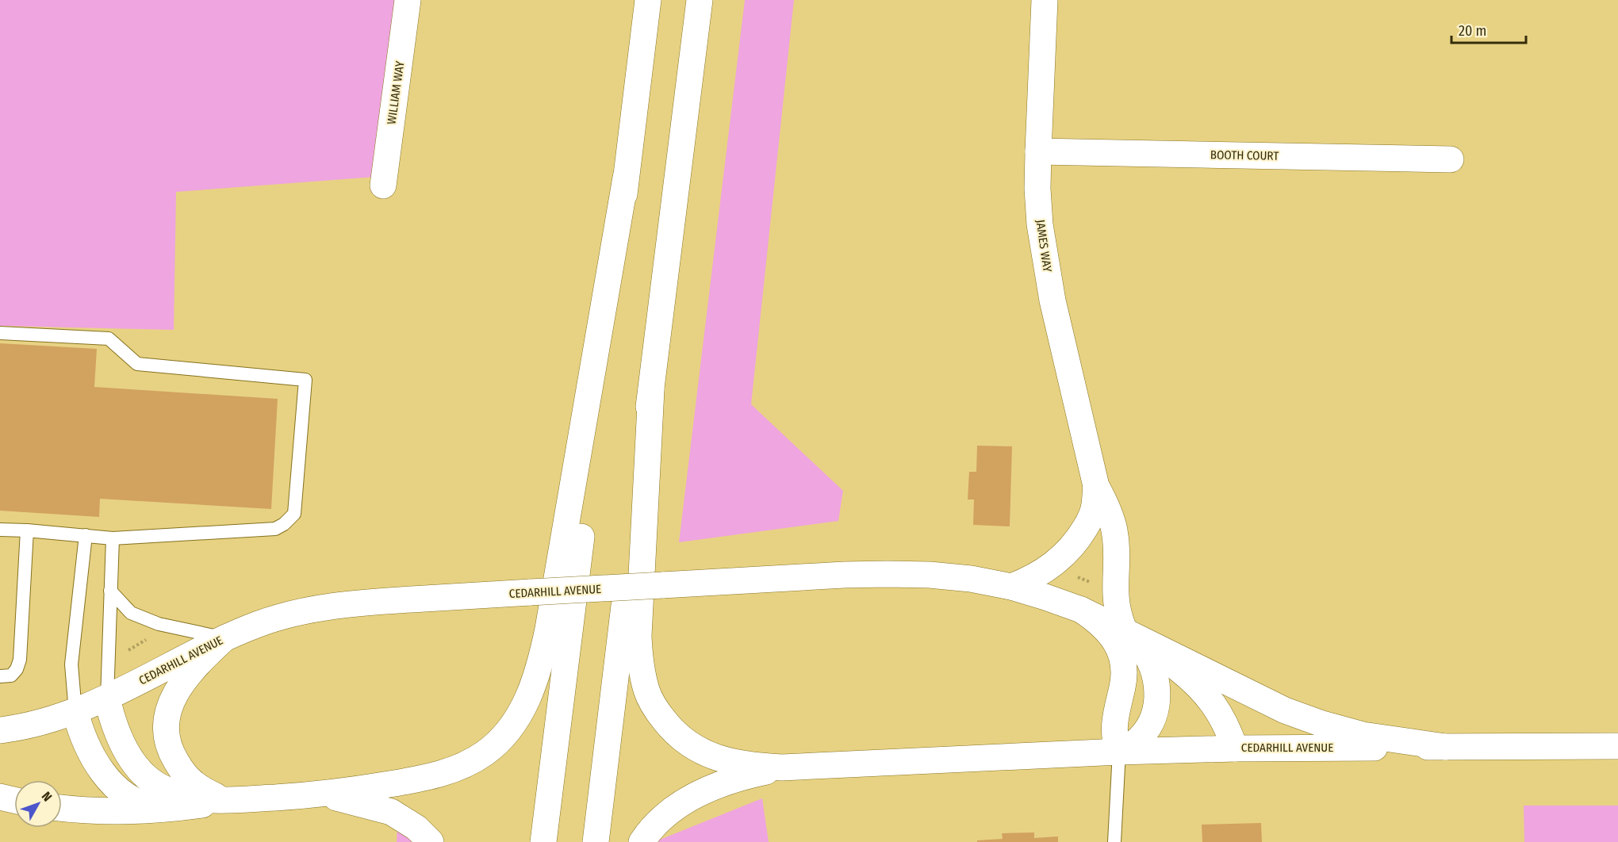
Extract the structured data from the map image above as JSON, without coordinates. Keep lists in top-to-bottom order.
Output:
{
  "streets": {
    "main road": [
      "WILLIAM WAY",
      "BOOTH COURT",
      "JAMES WAY",
      "CEDARHILL AVENUE"
    ]
  },
  "crossings": [
    ["BOOTH COURT", "JAMES WAY"],
    ["JAMES WAY", "CEDARHILL AVENUE"]
  ],
  "scale_bar": "20 m",
  "north": "top right"
}
